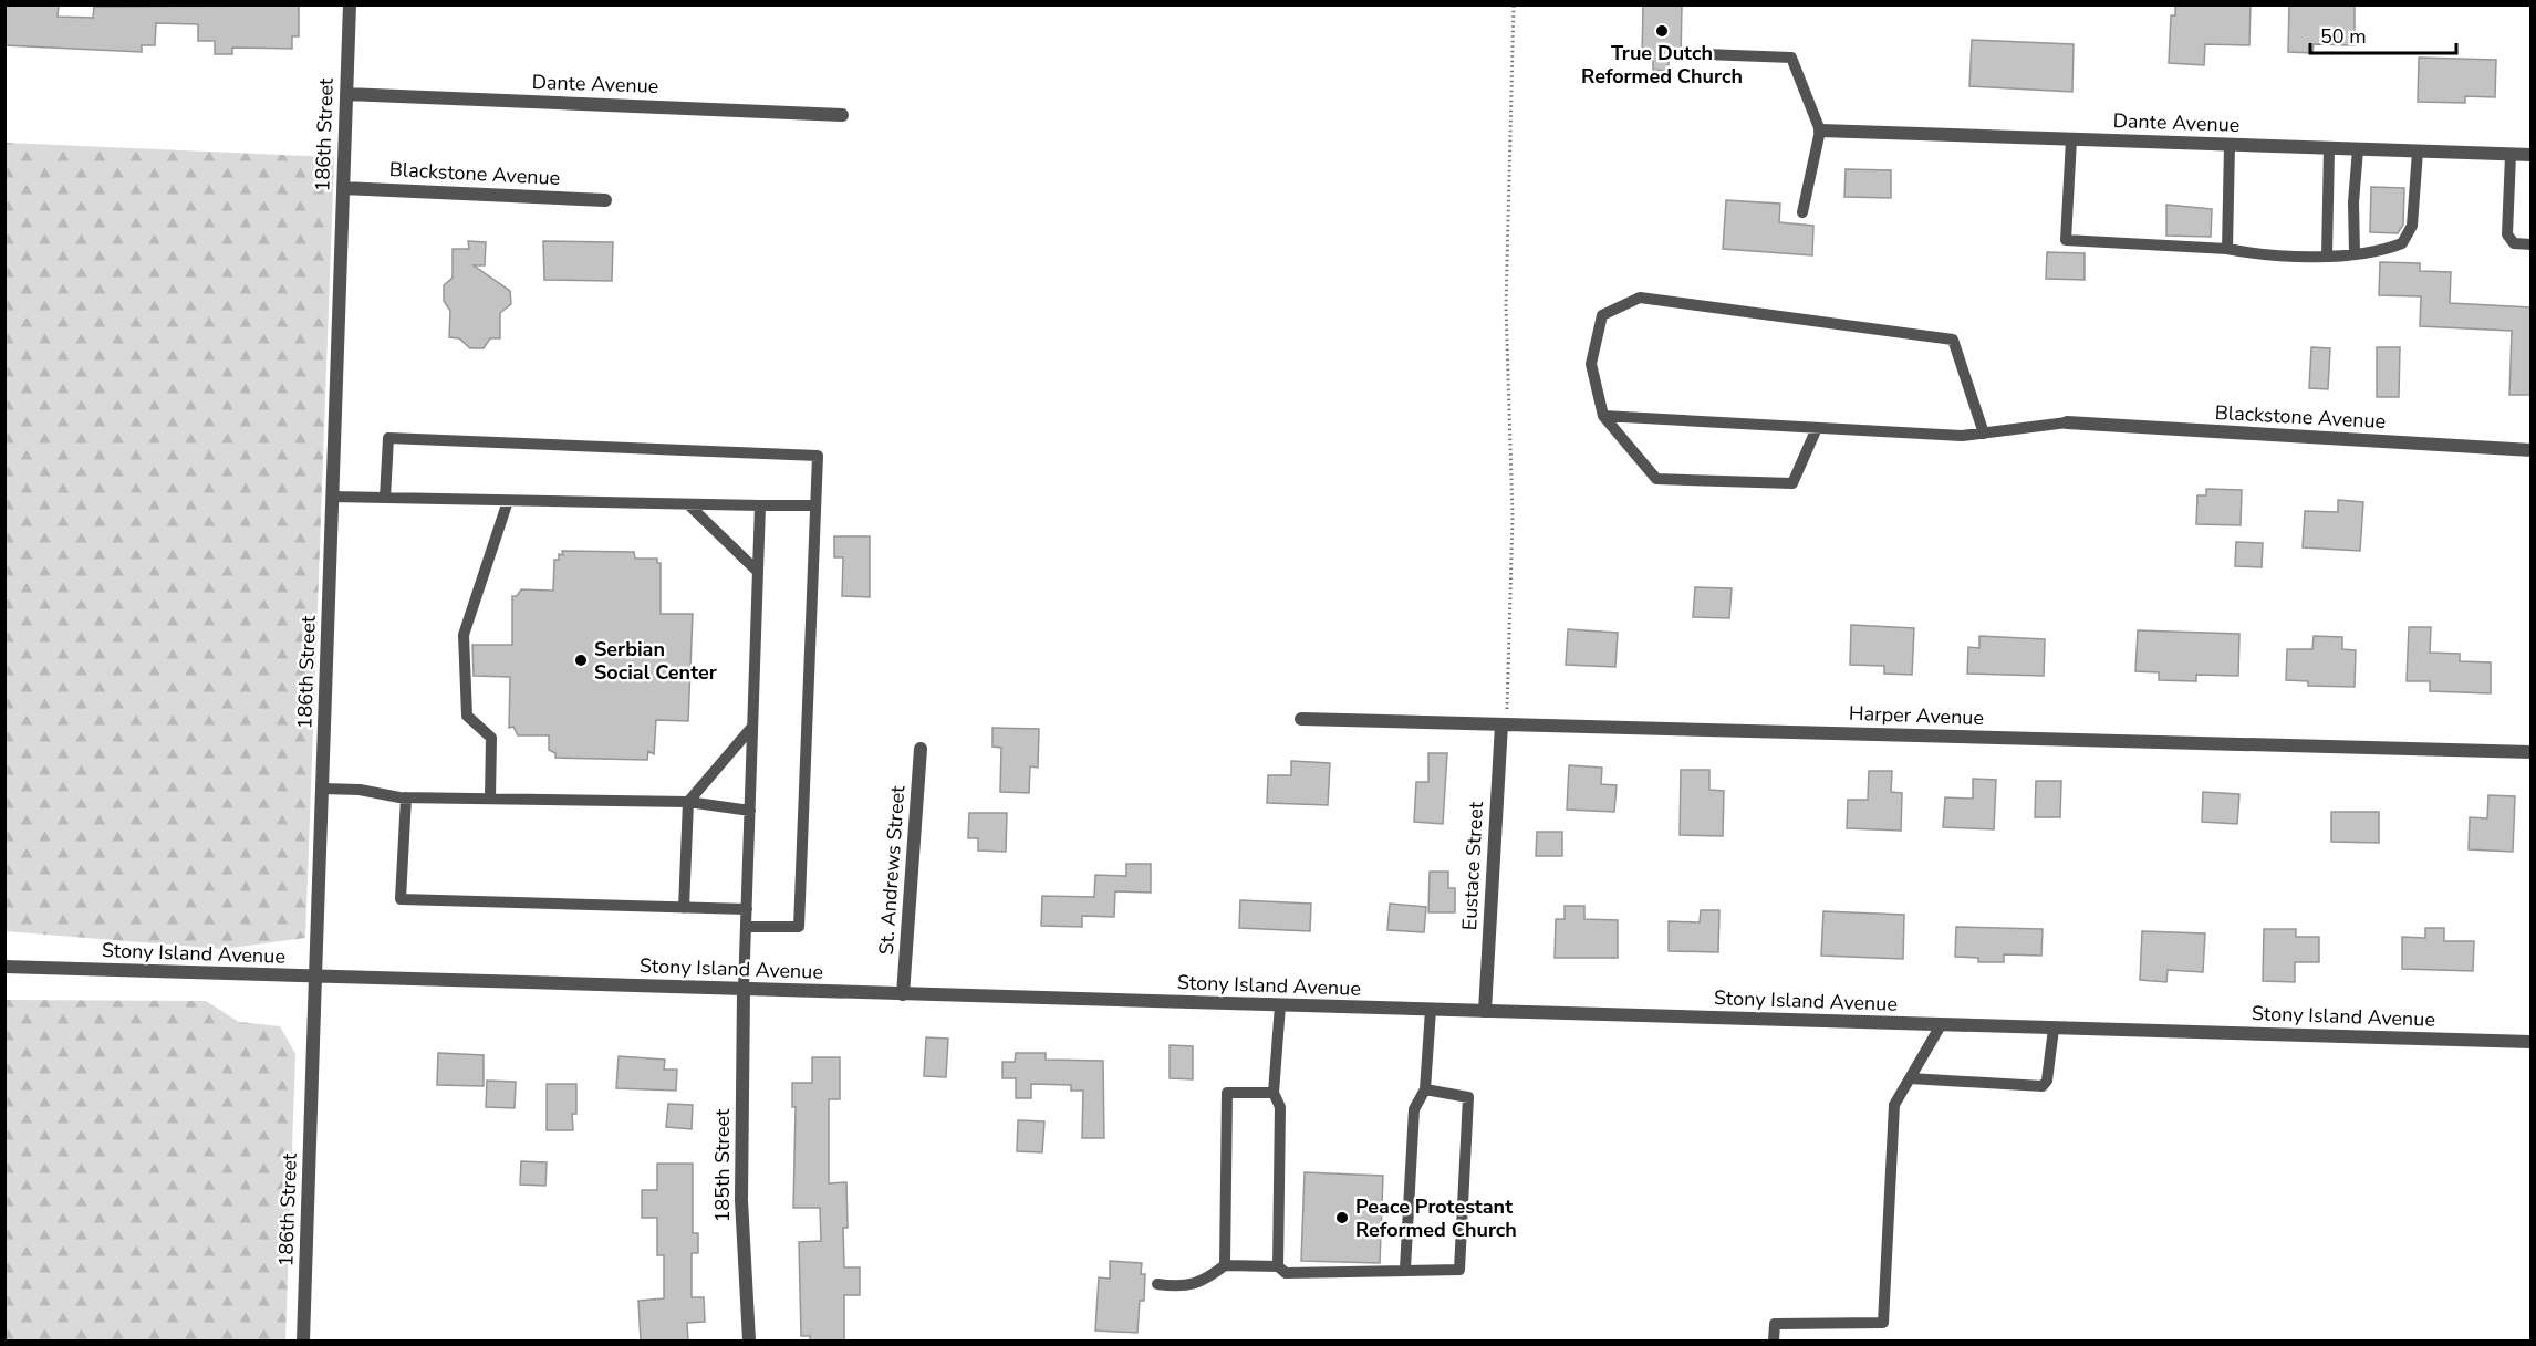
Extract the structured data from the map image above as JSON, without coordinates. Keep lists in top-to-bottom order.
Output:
{
  "streets": {
    "street": [
      "Dante Avenue",
      "186th Street",
      "Blackstone Avenue",
      "Harper Avenue",
      "Eustace Street",
      "St. Andrews Street",
      "Stony Island Avenue",
      "185th Street"
    ]
  },
  "crossings": [
    ["Dante Avenue", "186th Street"],
    ["186th Street", "Blackstone Avenue"],
    ["186th Street", "Stony Island Avenue"],
    ["Harper Avenue", "Eustace Street"],
    ["Eustace Street", "Stony Island Avenue"],
    ["St. Andrews Street", "Stony Island Avenue"],
    ["Stony Island Avenue", "185th Street"]
  ],
  "places": ["True Dutch Reformed Church", "Serbian Social Center", "Peace Protestant Reformed Church"],
  "scale_bar": "50 m"
}
